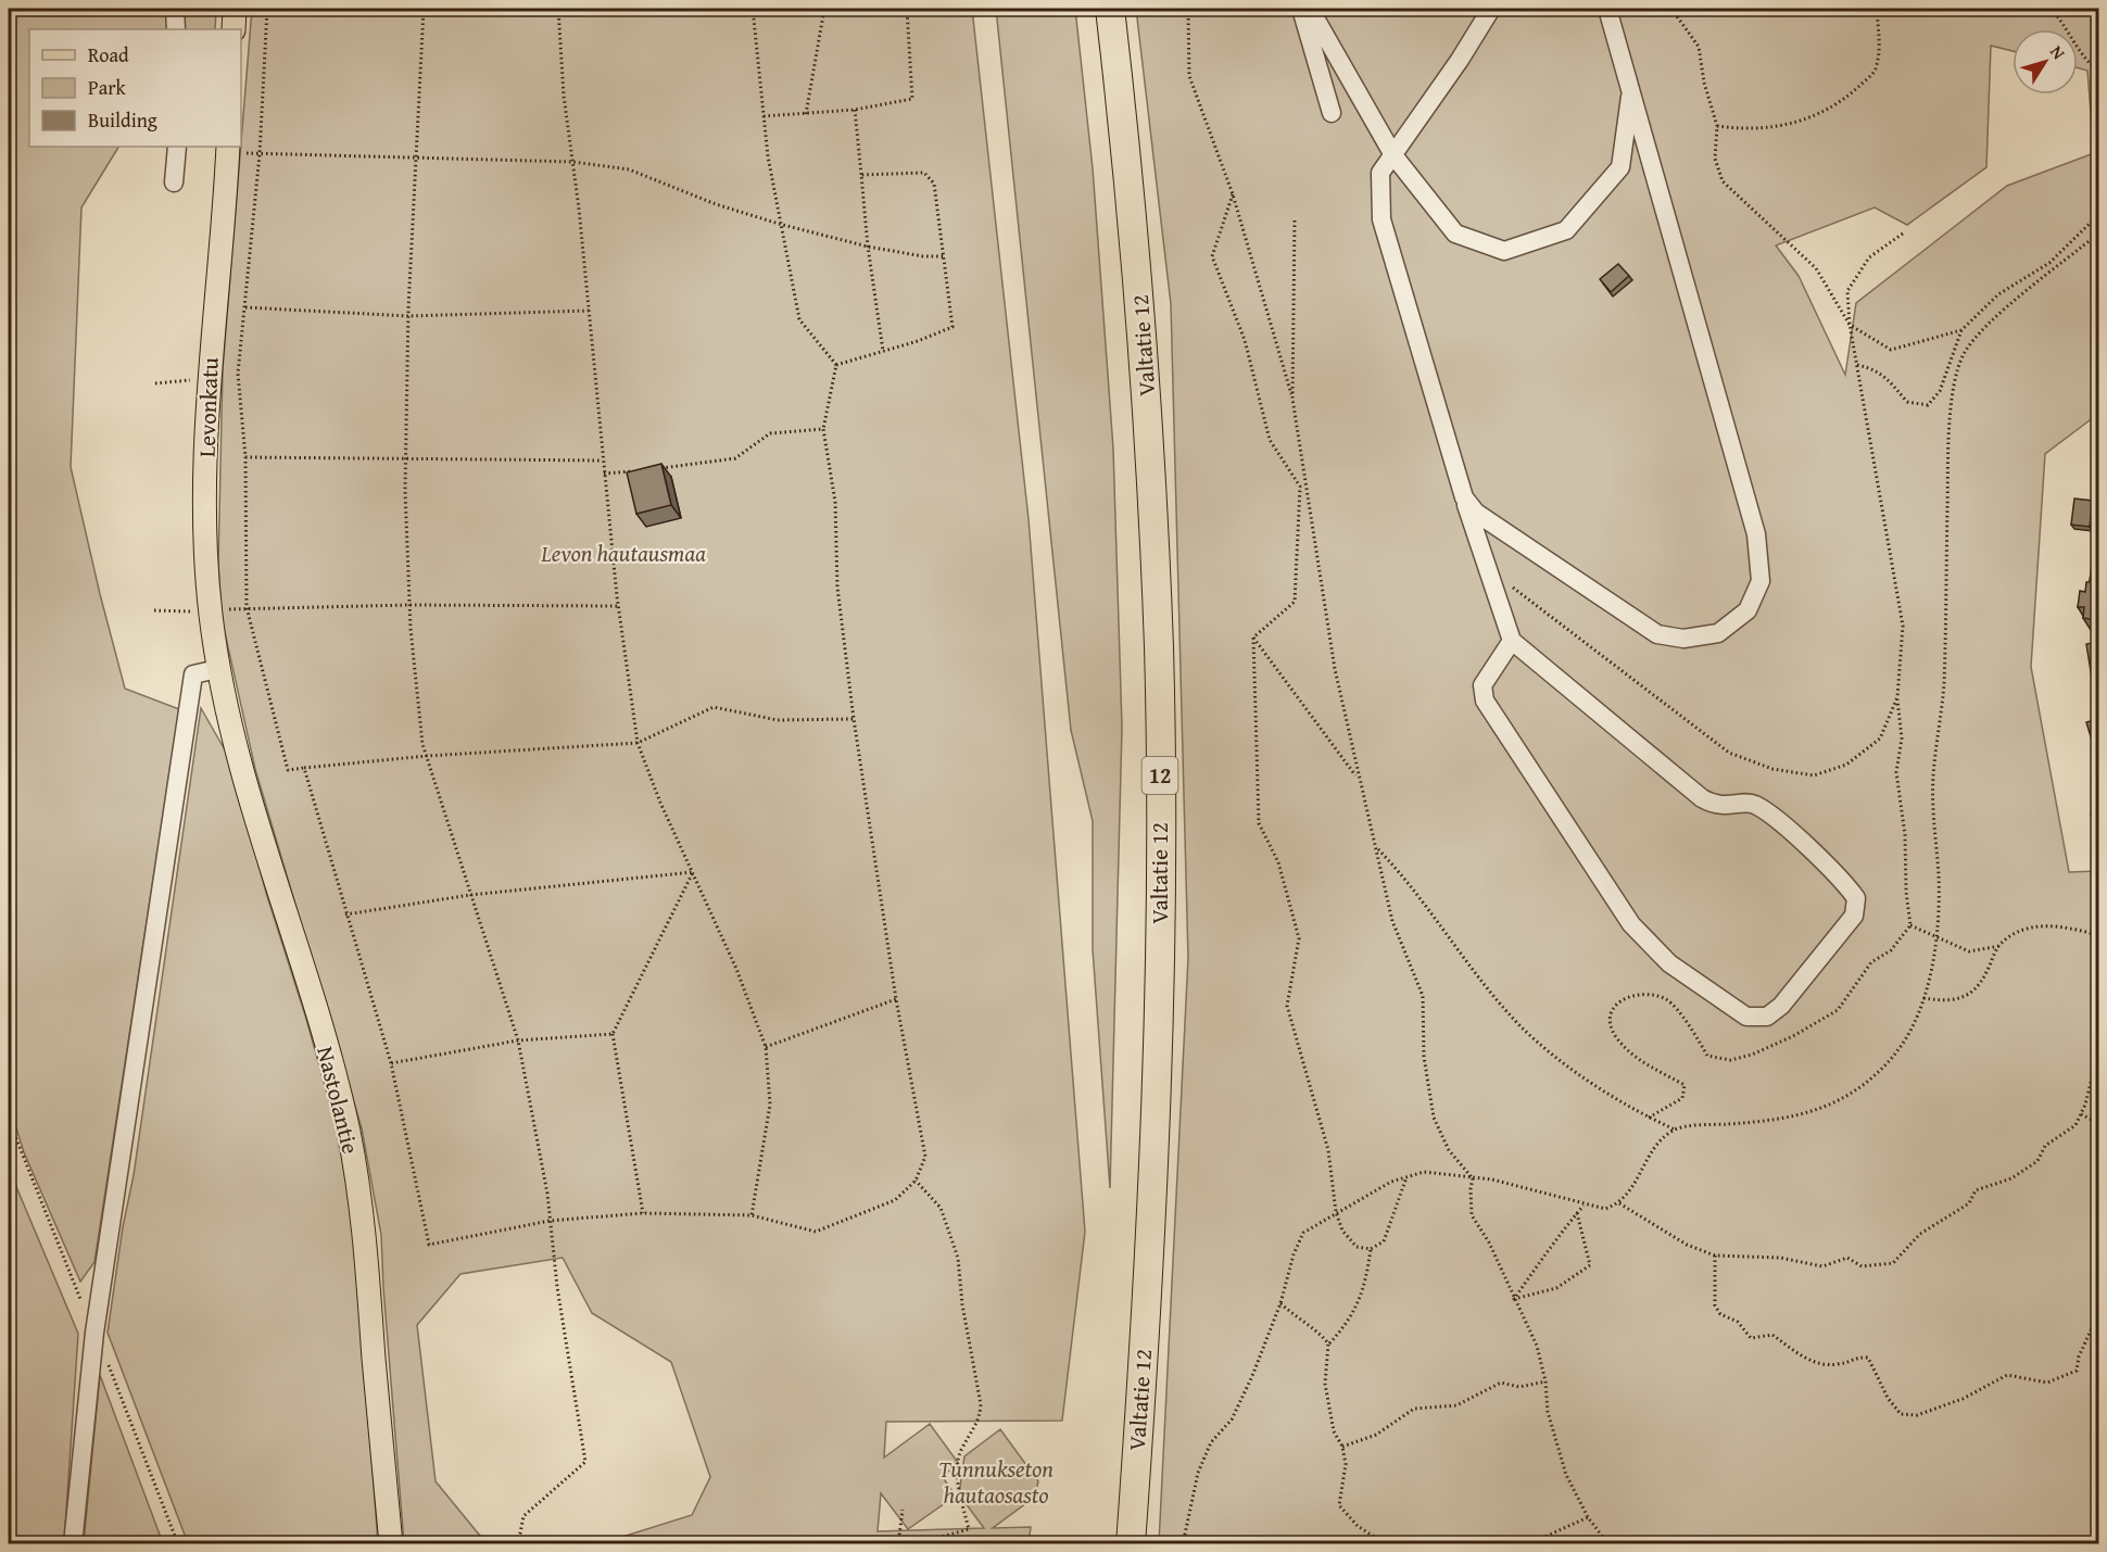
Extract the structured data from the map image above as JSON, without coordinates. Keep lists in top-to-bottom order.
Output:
{
  "streets": {
    "highway": ["Valtatie 12", "12"],
    "main road": ["Levonkatu", "Nastolantie"]
  },
  "crossings": [
    ["Levonkatu", "Nastolantie"]
  ],
  "parks": ["Levon hautausmaa", "Tunnukseton hautaosasto"],
  "legend": ["Road", "Park", "Building"],
  "north": "top right"
}
